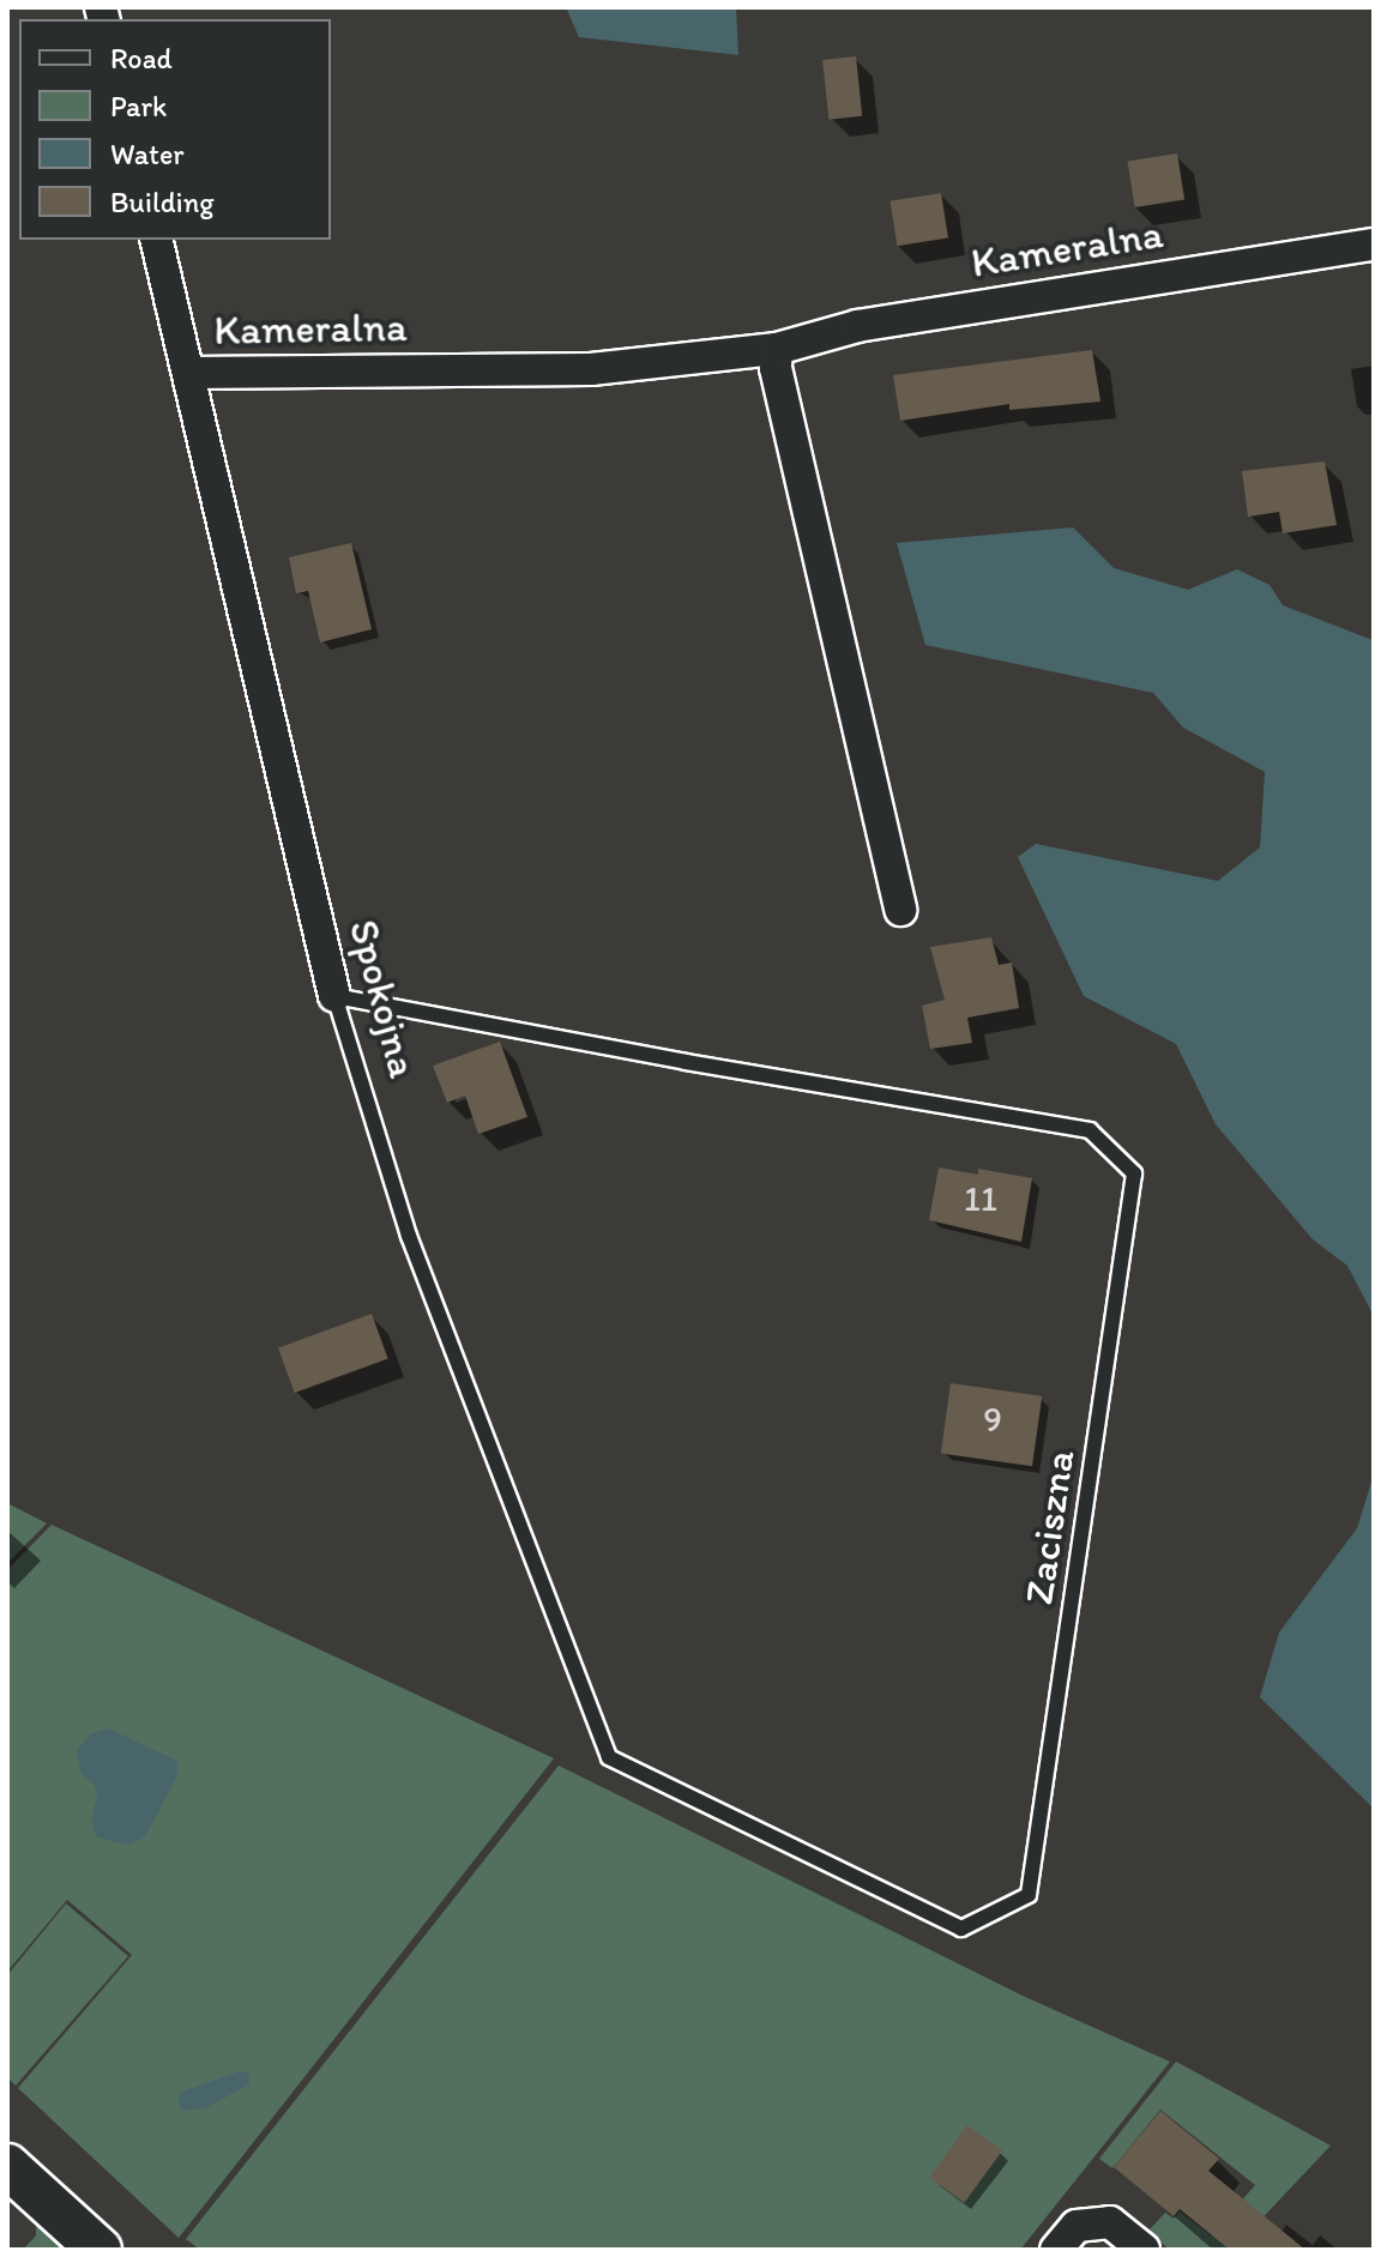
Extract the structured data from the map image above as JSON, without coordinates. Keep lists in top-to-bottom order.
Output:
{
  "streets": {
    "street": ["Kameralna", "Spokojna"],
    "lane": ["Zaciszna"]
  },
  "crossings": [
    ["Kameralna", "Spokojna"],
    ["Spokojna", "Zaciszna"]
  ],
  "house_numbers": ["11", "9"],
  "legend": [
    "Road",
    "Park",
    "Water",
    "Building"
  ]
}
